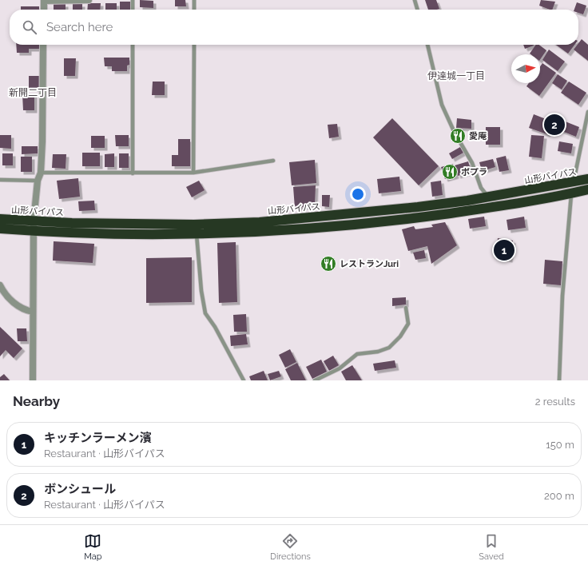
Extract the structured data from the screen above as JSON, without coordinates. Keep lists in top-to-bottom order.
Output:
{
  "streets": {
    "highway": ["山形バイパス"]
  },
  "districts": ["伊達城一丁目", "新開二丁目"],
  "places": {
    "restaurant": ["愛庵", "ポプラ", "レストランJuri"]
  },
  "north": "right",
  "page": {
    "search": "Search here",
    "pins": ["2", "1"],
    "heading": ["Nearby", "2 results"],
    "list": [
      {
        "mark": "1",
        "name": "キッチンラーメン濱",
        "note": "Restaurant · 山形バイパス",
        "value": "150 m"
      },
      {
        "mark": "2",
        "name": "ボンシュール",
        "note": "Restaurant · 山形バイパス",
        "value": "200 m"
      }
    ],
    "nav": ["Map", "Directions", "Saved"]
  }
}
